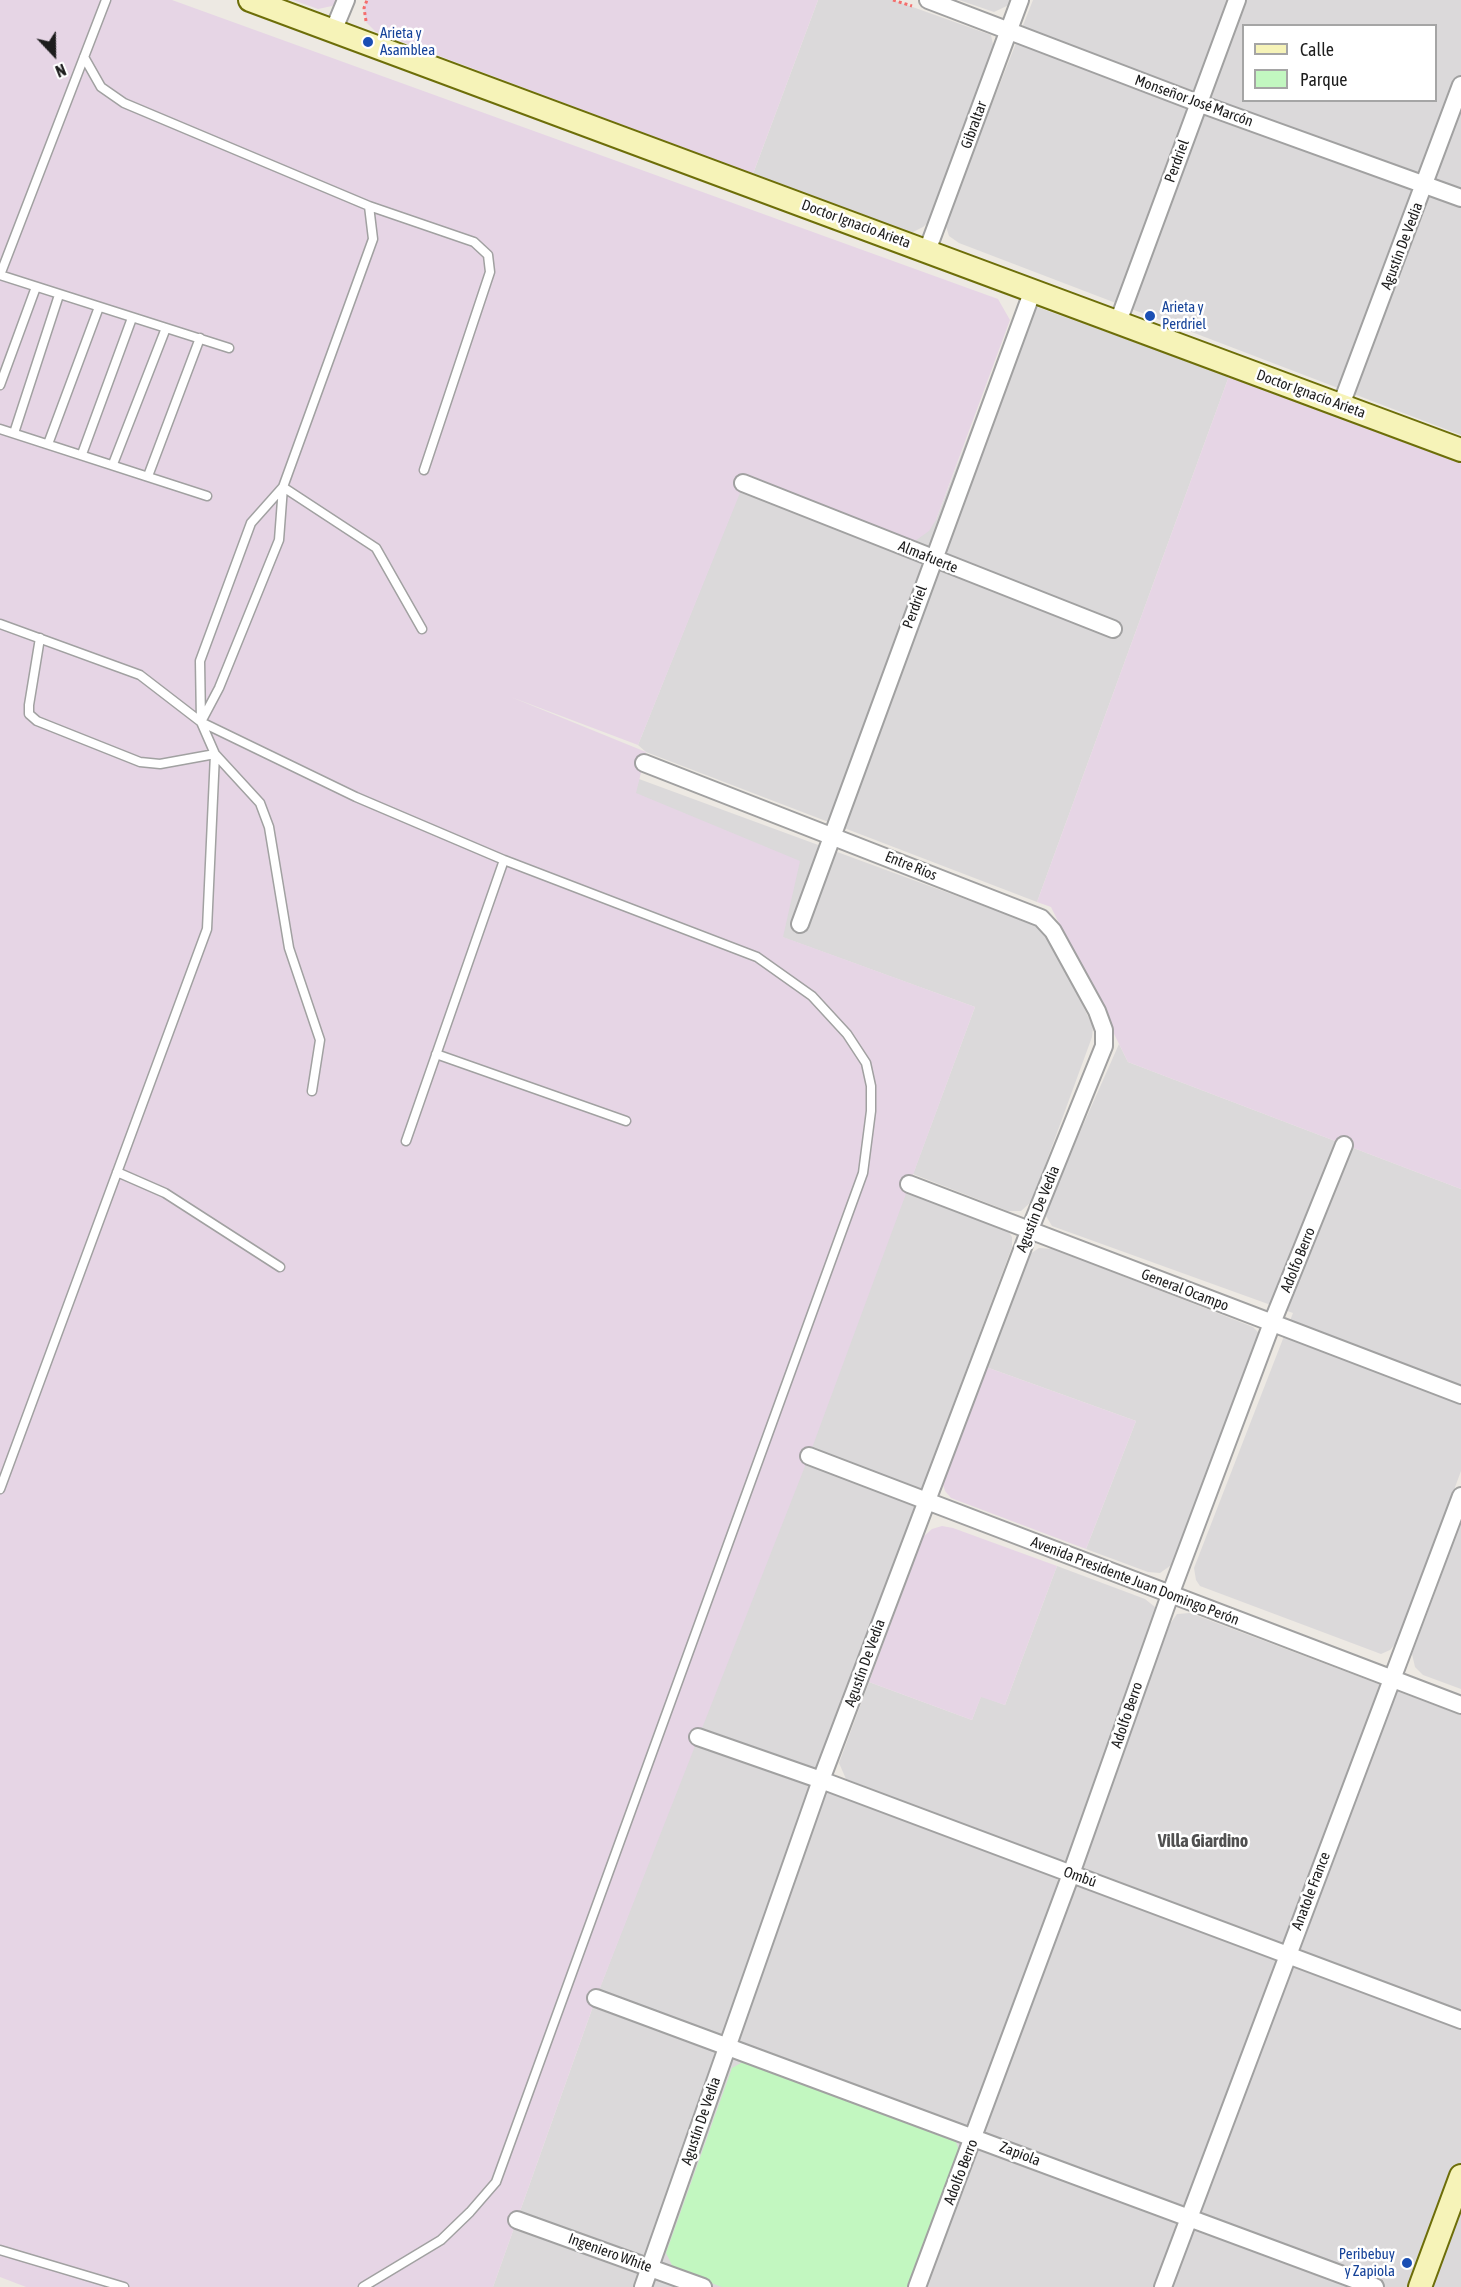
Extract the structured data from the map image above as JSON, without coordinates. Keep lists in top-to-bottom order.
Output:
{
  "streets": {
    "street": [
      "Monseñor José Marcón",
      "Gibraltar",
      "Perdriel",
      "Doctor Ignacio Arieta",
      "Agustín De Vedia",
      "Almafuerte",
      "Entre Ríos",
      "Adolfo Berro",
      "General Ocampo",
      "Avenida Presidente Juan Domingo Perón",
      "Ombú",
      "Anatole France",
      "Zapiola",
      "Ingeniero White"
    ]
  },
  "crossings": [
    ["Monseñor José Marcón", "Gibraltar"],
    ["Monseñor José Marcón", "Perdriel"],
    ["Monseñor José Marcón", "Agustín De Vedia"],
    ["Gibraltar", "Doctor Ignacio Arieta"],
    ["Perdriel", "Doctor Ignacio Arieta"],
    ["Perdriel", "Almafuerte"],
    ["Perdriel", "Entre Ríos"],
    ["Doctor Ignacio Arieta", "Agustín De Vedia"],
    ["Agustín De Vedia", "Entre Ríos"],
    ["Agustín De Vedia", "General Ocampo"],
    ["Agustín De Vedia", "Avenida Presidente Juan Domingo Perón"],
    ["Agustín De Vedia", "Ombú"],
    ["Agustín De Vedia", "Zapiola"],
    ["Agustín De Vedia", "Ingeniero White"],
    ["Adolfo Berro", "General Ocampo"],
    ["Adolfo Berro", "Avenida Presidente Juan Domingo Perón"],
    ["Adolfo Berro", "Ombú"],
    ["Adolfo Berro", "Zapiola"],
    ["Avenida Presidente Juan Domingo Perón", "Anatole France"],
    ["Ombú", "Anatole France"],
    ["Anatole France", "Zapiola"]
  ],
  "districts": ["Villa Giardino"],
  "places": ["Arieta y Asamblea", "Arieta y Perdriel", "Peribebuy y Zapiola"],
  "legend": ["Calle", "Parque"],
  "north": "bottom"
}
